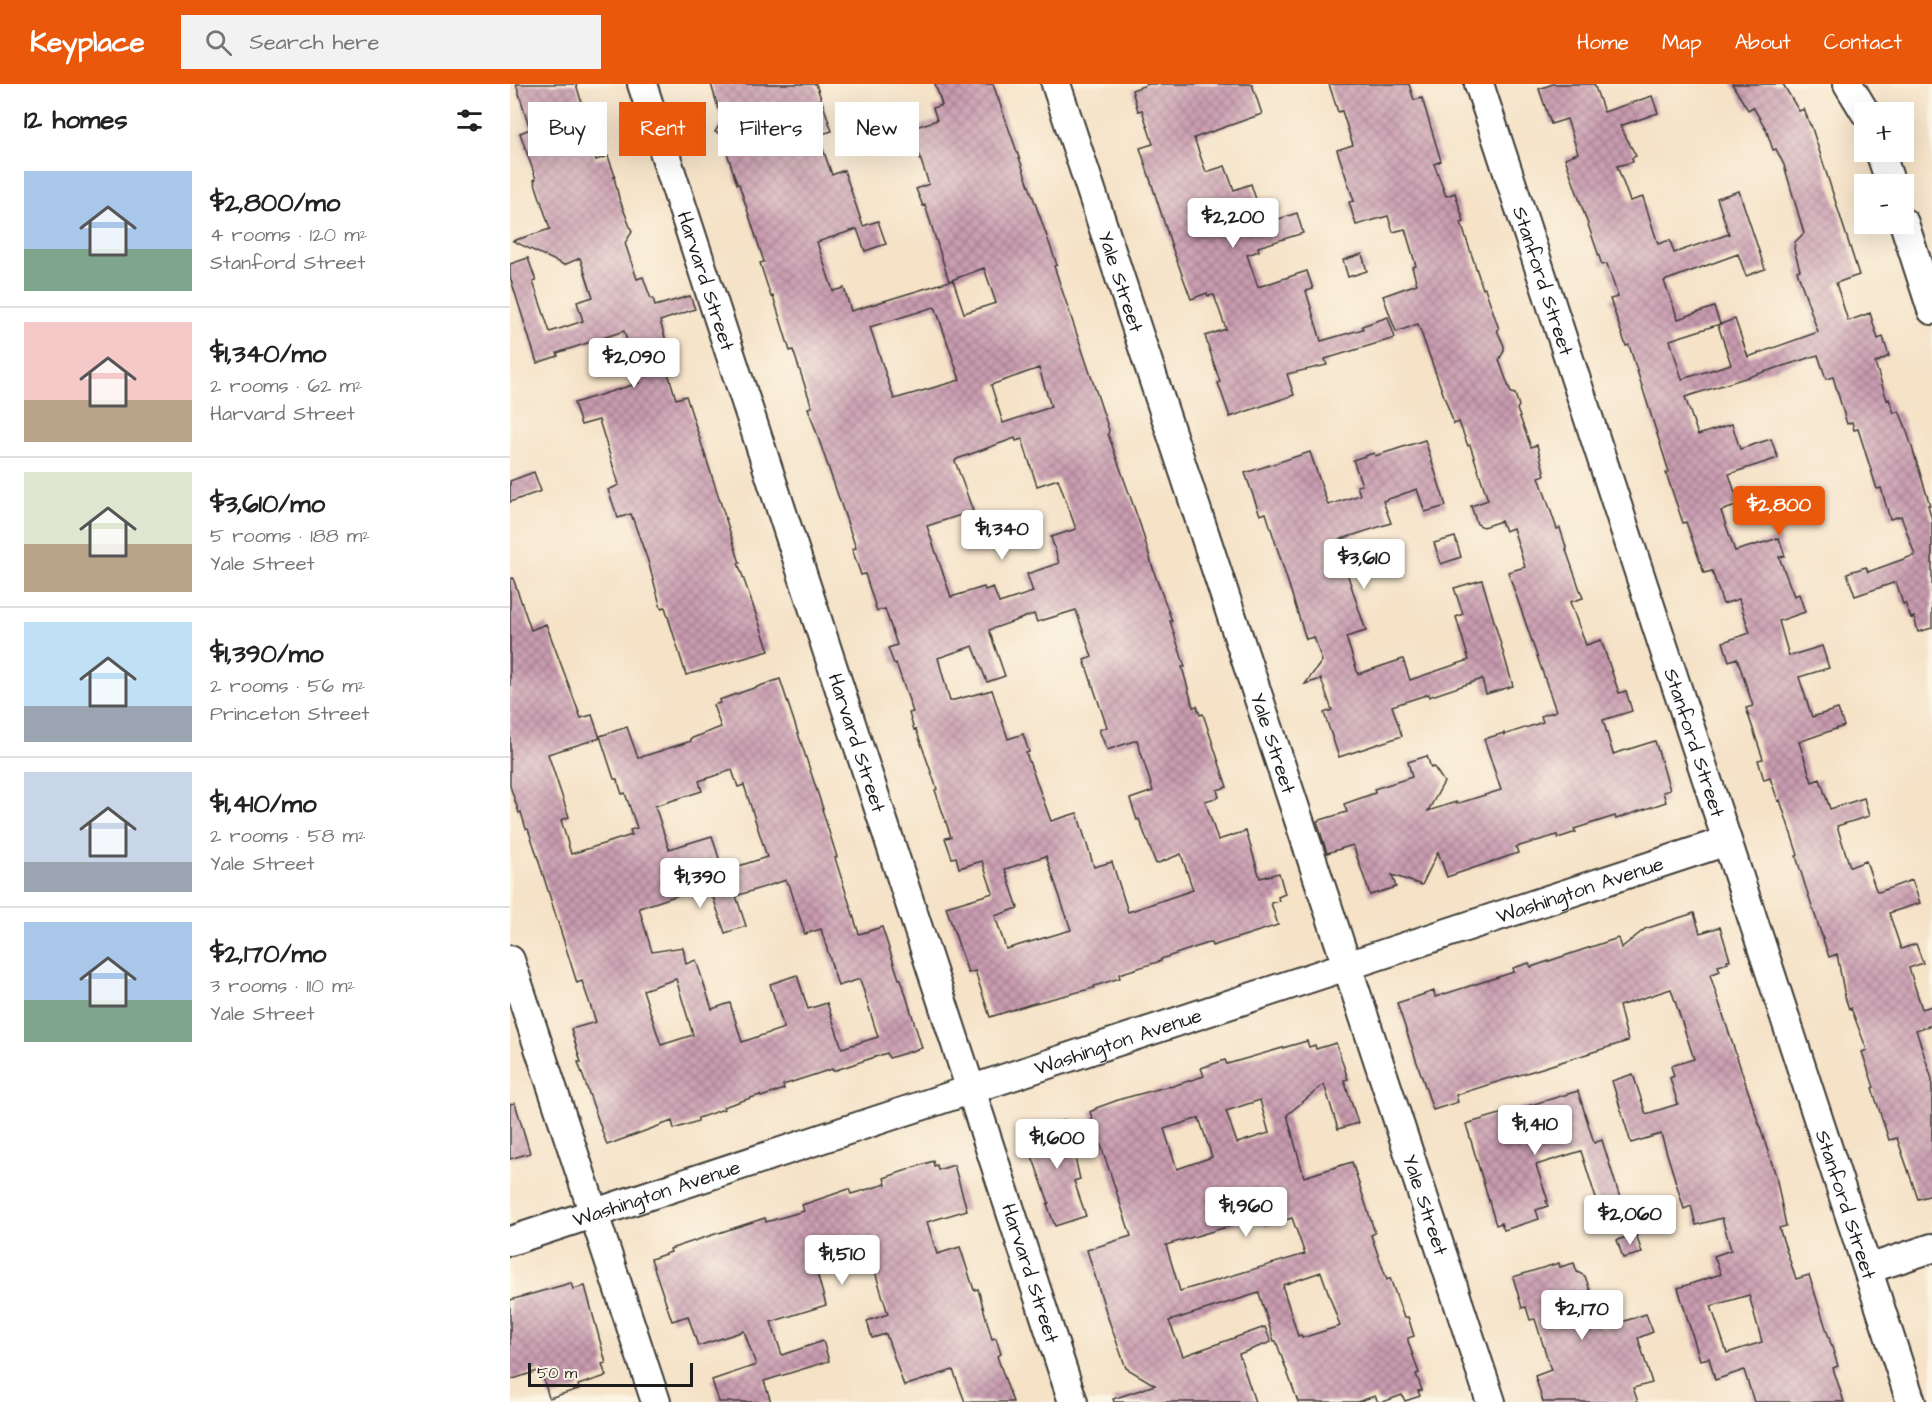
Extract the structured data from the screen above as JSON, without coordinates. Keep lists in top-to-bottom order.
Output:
{
  "streets": {
    "street": [
      "Harvard Street",
      "Yale Street",
      "Stanford Street",
      "Washington Avenue"
    ]
  },
  "crossings": [
    ["Harvard Street", "Washington Avenue"],
    ["Yale Street", "Washington Avenue"],
    ["Stanford Street", "Washington Avenue"]
  ],
  "scale_bar": "50 m",
  "page": {
    "header": "Keyplace",
    "search": "Search here",
    "nav": [
      "Home",
      "Map",
      "About",
      "Contact"
    ],
    "heading": "12 homes",
    "map_buttons": ["+", "−"],
    "chip": [
      "Buy",
      "Rent",
      "Filters",
      "New"
    ],
    "list": [
      {
        "name": "$2,800/mo",
        "note": "4 rooms · 120 m² · Stanford Street"
      },
      {
        "name": "$1,340/mo",
        "note": "2 rooms · 62 m² · Harvard Street"
      },
      {
        "name": "$3,610/mo",
        "note": "5 rooms · 188 m² · Yale Street"
      },
      {
        "name": "$1,390/mo",
        "note": "2 rooms · 56 m² · Princeton Street"
      },
      {
        "name": "$1,410/mo",
        "note": "2 rooms · 58 m² · Yale Street"
      },
      {
        "name": "$2,170/mo",
        "note": "3 rooms · 110 m² · Yale Street"
      }
    ],
    "price": [
      "$2,200",
      "$2,090",
      "$2,800",
      "$1,340",
      "$3,610",
      "$1,390",
      "$1,410",
      "$1,600",
      "$1,960",
      "$2,060",
      "$1,510",
      "$2,170"
    ],
    "scale": "50 m"
  }
}
